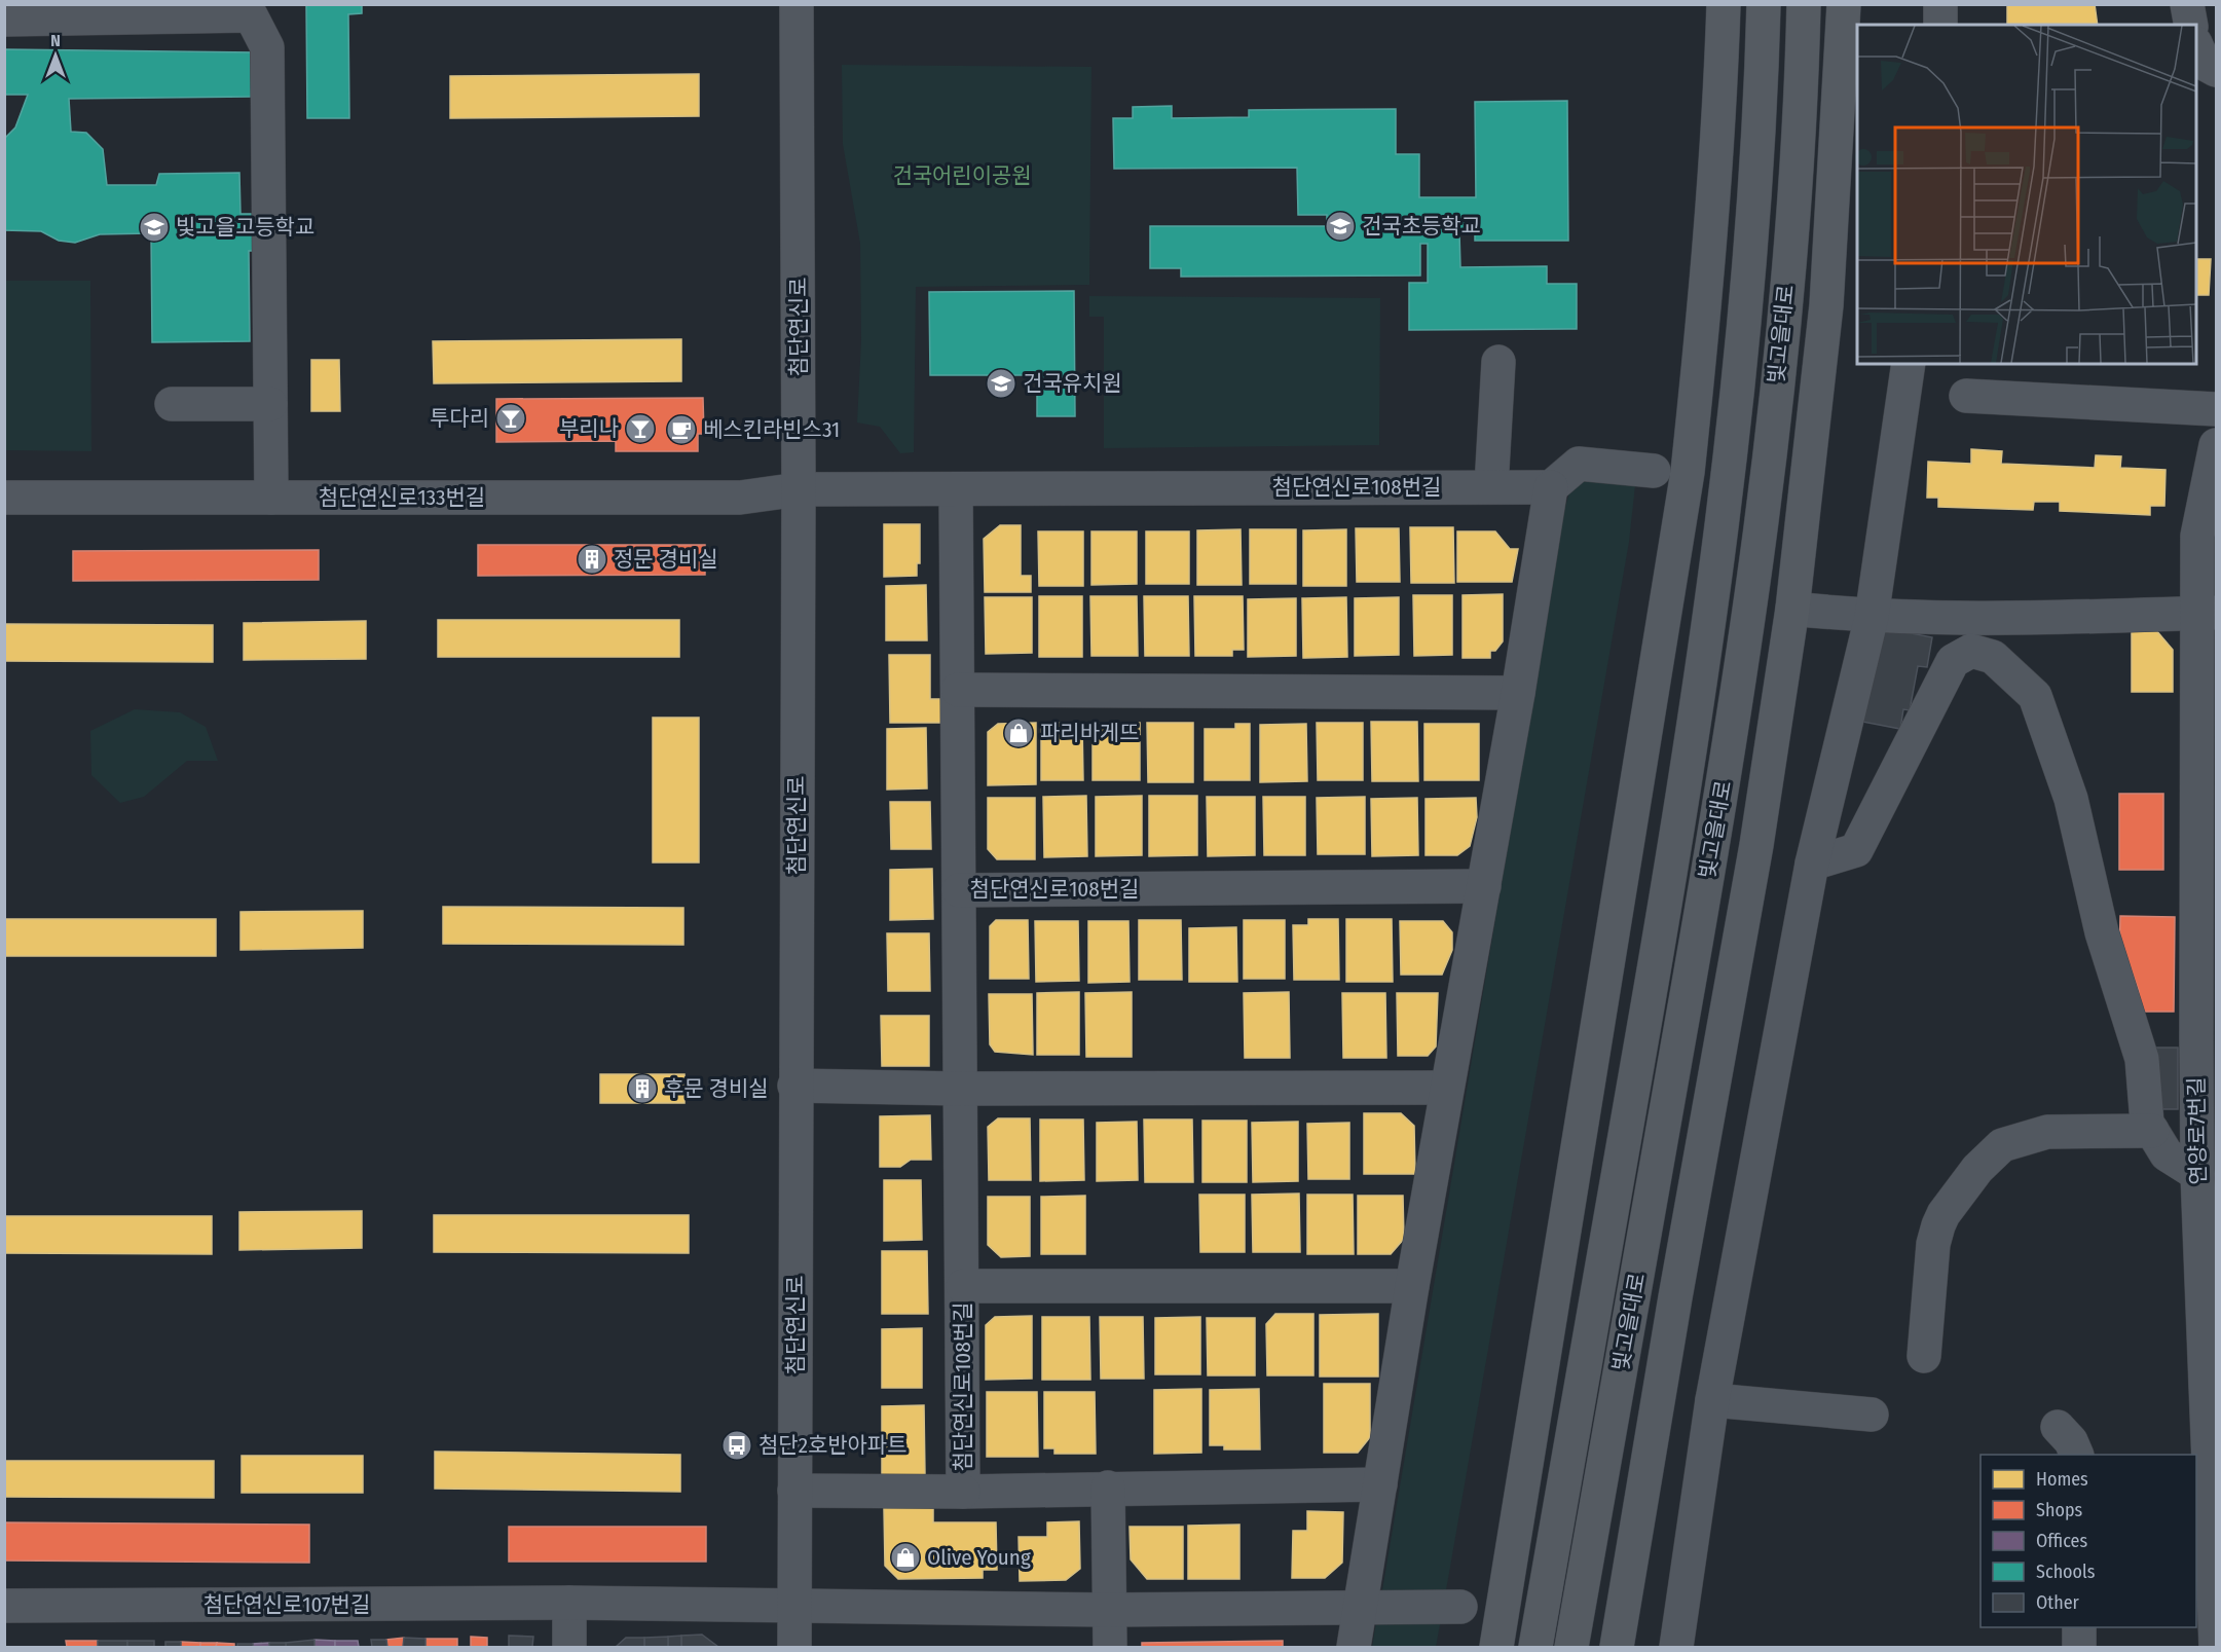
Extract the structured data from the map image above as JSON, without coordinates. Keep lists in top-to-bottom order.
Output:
{
  "streets": {
    "main road": ["빛고을대로"],
    "street": [
      "첨단연신로",
      "첨단연신로108번길",
      "첨단연신로133번길",
      "연양로7번길",
      "첨단연신로107번길"
    ]
  },
  "crossings": [
    ["첨단연신로", "첨단연신로108번길"],
    ["첨단연신로", "첨단연신로133번길"],
    ["첨단연신로", "첨단연신로107번길"],
    ["첨단연신로108번길", "첨단연신로133번길"]
  ],
  "parks": ["건국어린이공원"],
  "places": {
    "school or university": ["건국초등학교", "빛고을고등학교", "건국유치원"],
    "bar": ["투다리", "부리나"],
    "cafe": ["베스킨라빈스31"],
    "building": ["정문 경비실", "후문 경비실"],
    "shop": ["파리바게뜨", "Olive Young"],
    "bus stop": ["첨단2호반아파트"]
  },
  "legend": [
    "Homes",
    "Shops",
    "Offices",
    "Schools",
    "Other"
  ],
  "north": "top"
}
